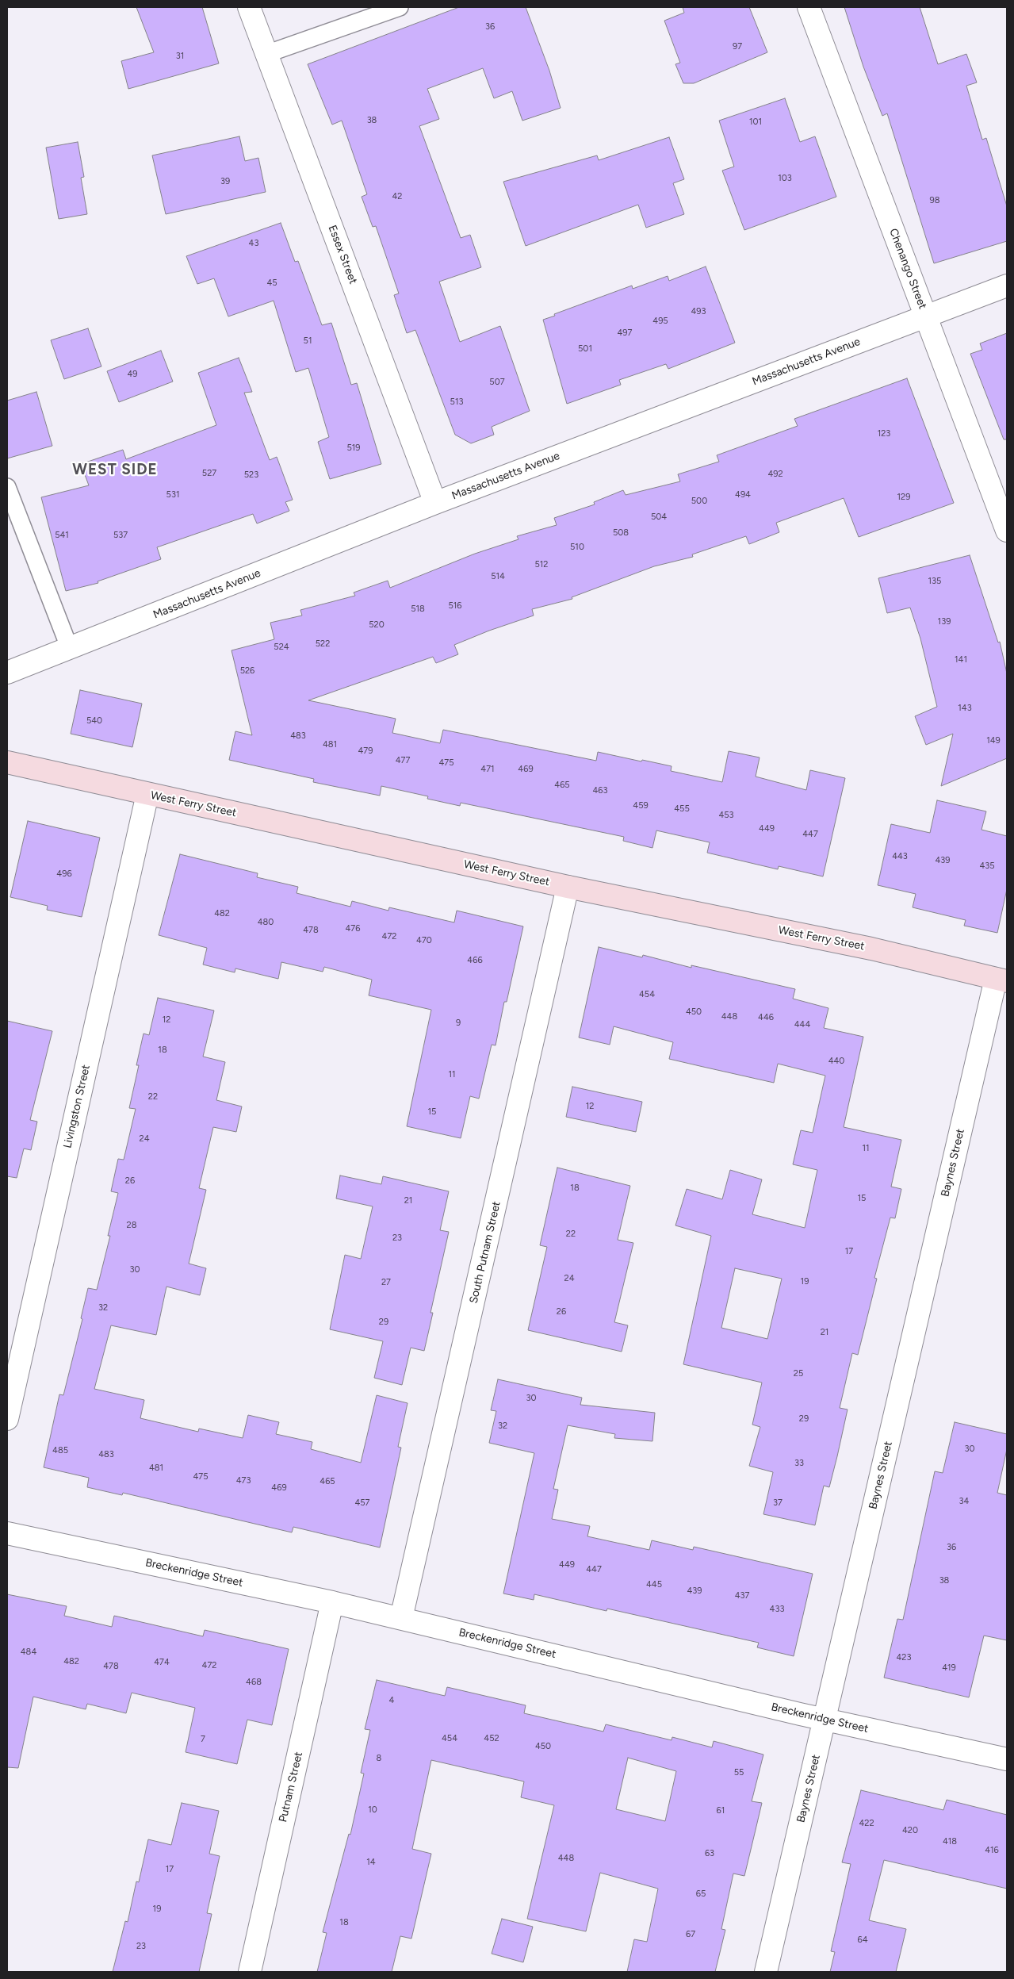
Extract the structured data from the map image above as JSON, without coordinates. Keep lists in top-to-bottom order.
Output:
{
  "streets": {
    "street": [
      "Essex Street",
      "Chenango Street",
      "Massachusetts Avenue",
      "West Ferry Street",
      "Livingston Street",
      "Baynes Street",
      "South Putnam Street",
      "Breckenridge Street",
      "Putnam Street"
    ]
  },
  "crossings": [
    ["Essex Street", "Massachusetts Avenue"],
    ["Chenango Street", "Massachusetts Avenue"],
    ["West Ferry Street", "Livingston Street"],
    ["West Ferry Street", "Baynes Street"],
    ["West Ferry Street", "South Putnam Street"],
    ["Baynes Street", "Breckenridge Street"],
    ["South Putnam Street", "Breckenridge Street"],
    ["Breckenridge Street", "Putnam Street"]
  ],
  "districts": ["WEST SIDE"],
  "house_numbers": [
    "36",
    "97",
    "31",
    "38",
    "101",
    "103",
    "39",
    "42",
    "98",
    "43",
    "45",
    "493",
    "495",
    "497",
    "51",
    "501",
    "49",
    "507",
    "513",
    "123",
    "519",
    "527",
    "492",
    "523",
    "531",
    "494",
    "129",
    "500",
    "504",
    "508",
    "541",
    "537",
    "510",
    "512",
    "514",
    "135",
    "516",
    "518",
    "139",
    "520",
    "522",
    "524",
    "141",
    "526",
    "143",
    "540",
    "483",
    "149",
    "481",
    "479",
    "477",
    "475",
    "471",
    "469",
    "465",
    "463",
    "459",
    "455",
    "453",
    "449",
    "447",
    "443",
    "439",
    "435",
    "496",
    "482",
    "480",
    "476",
    "478",
    "472",
    "470",
    "466",
    "454",
    "450",
    "448",
    "446",
    "12",
    "9",
    "444",
    "18",
    "440",
    "11",
    "22",
    "12",
    "15",
    "24",
    "11",
    "26",
    "18",
    "15",
    "21",
    "28",
    "22",
    "23",
    "17",
    "30",
    "24",
    "19",
    "27",
    "32",
    "26",
    "29",
    "21",
    "25",
    "30",
    "29",
    "32",
    "30",
    "485",
    "483",
    "33",
    "481",
    "475",
    "473",
    "465",
    "469",
    "34",
    "457",
    "37",
    "36",
    "449",
    "447",
    "38",
    "445",
    "439",
    "437",
    "433",
    "484",
    "423",
    "482",
    "474",
    "472",
    "478",
    "419",
    "468",
    "4",
    "454",
    "452",
    "7",
    "450",
    "8",
    "55",
    "10",
    "61",
    "422",
    "420",
    "418",
    "416",
    "63",
    "448",
    "14",
    "17",
    "65",
    "19",
    "18",
    "67",
    "64",
    "23"
  ]
}
